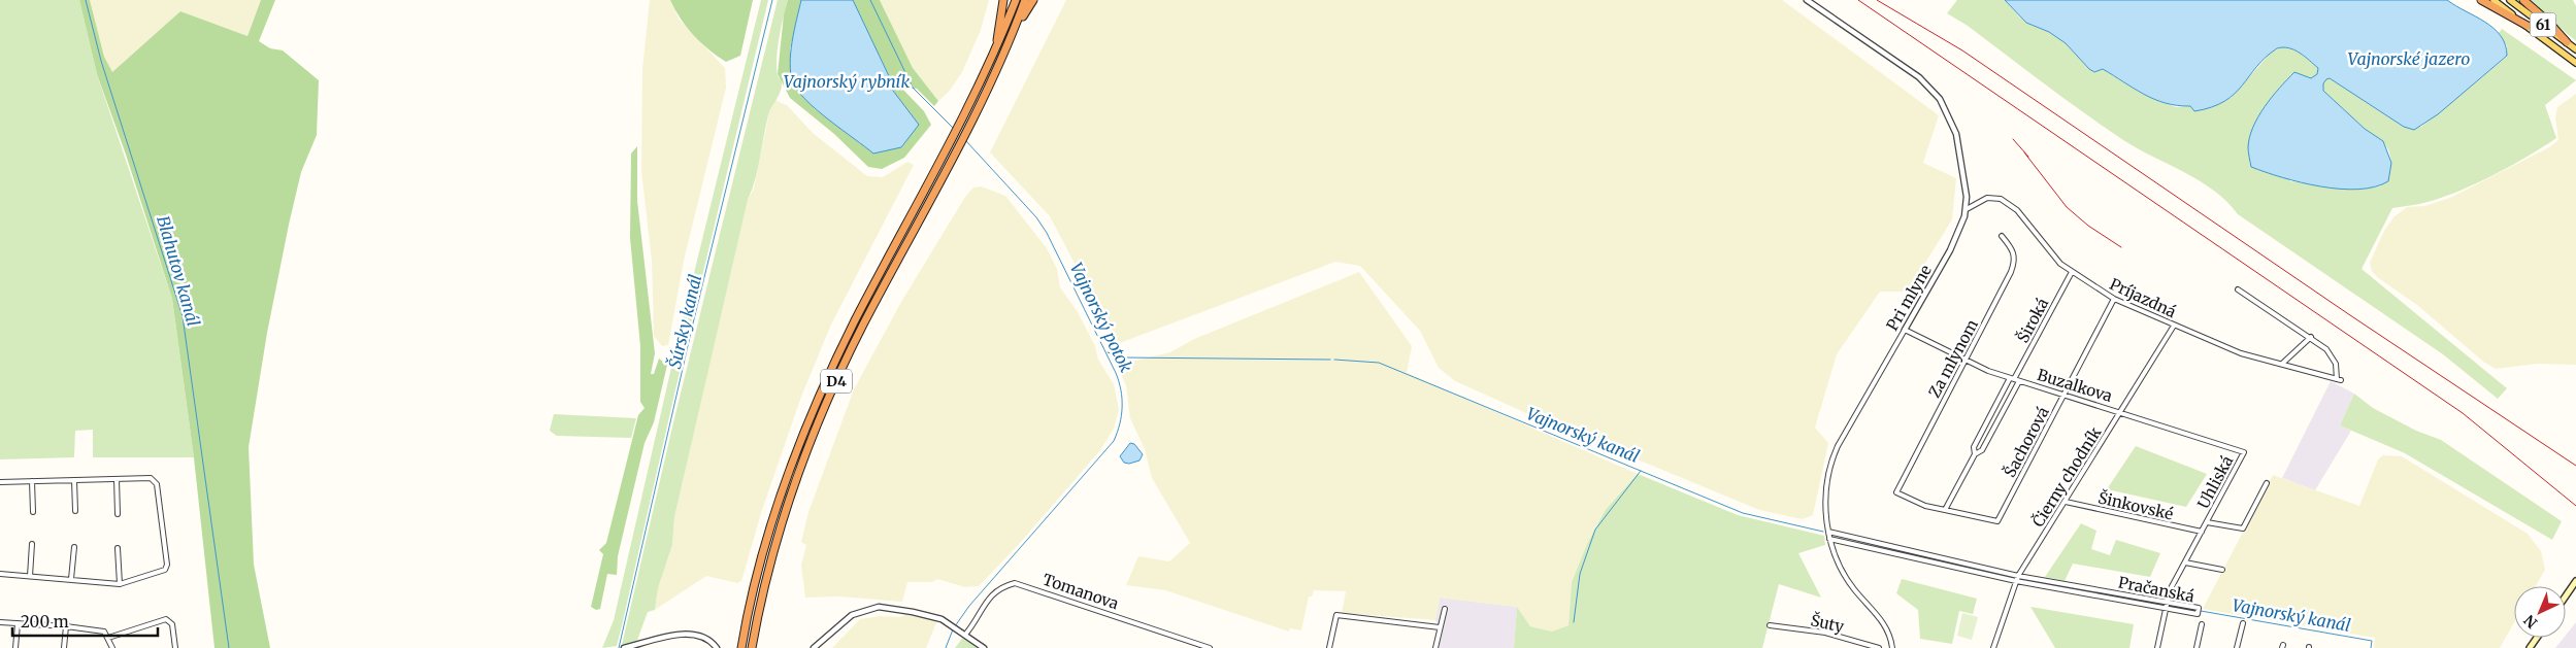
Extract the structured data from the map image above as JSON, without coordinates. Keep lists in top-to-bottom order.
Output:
{
  "streets": {
    "highway": ["D4"],
    "main road": ["61"],
    "street": [
      "Pri mlyne",
      "Príjazdná",
      "Široká",
      "Za mlynom",
      "Buzalkova",
      "Šachorová",
      "Čierny chodník",
      "Uhliská",
      "Šinkovské",
      "Pračanská",
      "Tomanova",
      "Šuty"
    ]
  },
  "crossings": [
    ["Pri mlyne", "Príjazdná"],
    ["Pri mlyne", "Buzalkova"],
    ["Pri mlyne", "Pračanská"],
    ["Príjazdná", "Široká"],
    ["Príjazdná", "Šachorová"],
    ["Príjazdná", "Čierny chodník"],
    ["Široká", "Za mlynom"],
    ["Široká", "Buzalkova"],
    ["Široká", "Šachorová"],
    ["Za mlynom", "Buzalkova"],
    ["Za mlynom", "Šachorová"],
    ["Buzalkova", "Šachorová"],
    ["Buzalkova", "Čierny chodník"],
    ["Buzalkova", "Uhliská"],
    ["Čierny chodník", "Šinkovské"],
    ["Čierny chodník", "Pračanská"],
    ["Uhliská", "Šinkovské"],
    ["Uhliská", "Pračanská"]
  ],
  "water": [
    "Vajnorské jazero",
    "Vajnorský rybník",
    "Blahutov kanál",
    "Vajnorský potok",
    "Šúrsky kanál",
    "Vajnorský kanál"
  ],
  "scale_bar": "200 m",
  "north": "bottom left"
}
